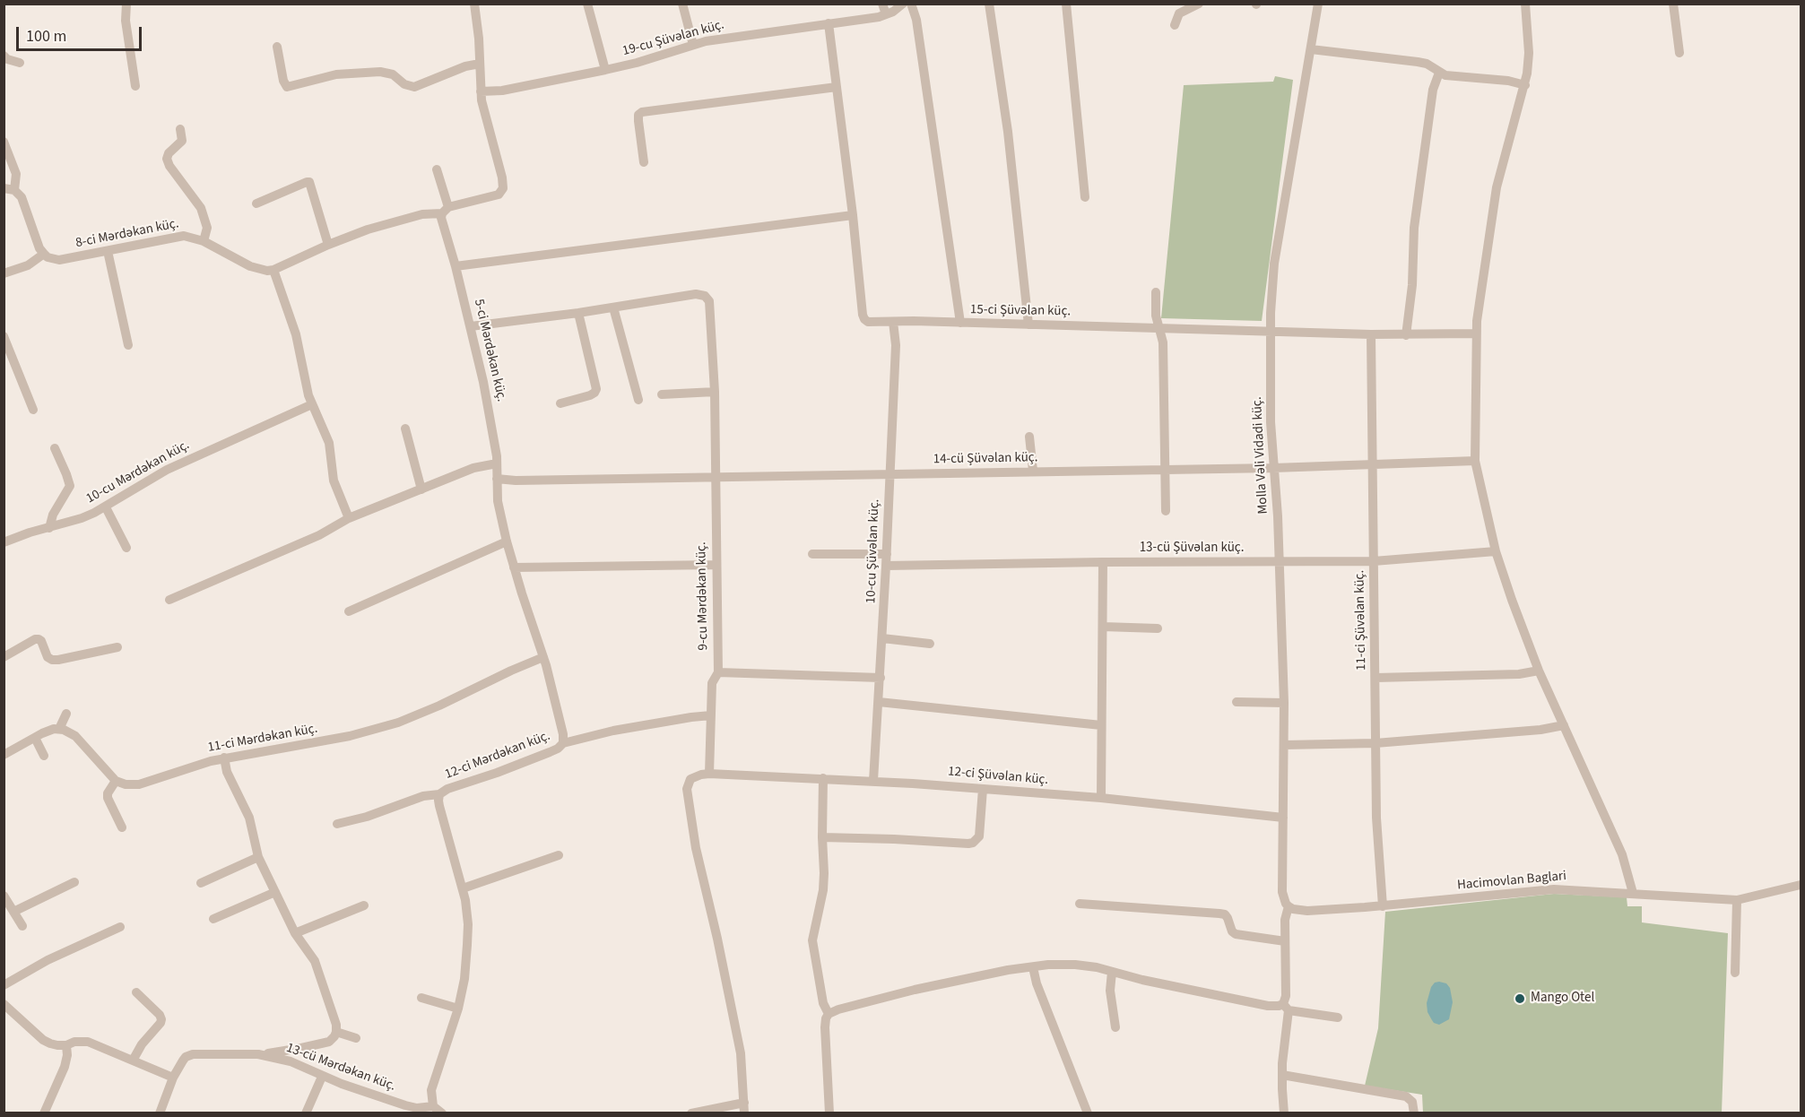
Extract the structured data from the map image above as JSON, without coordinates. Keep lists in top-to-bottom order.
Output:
{
  "streets": {
    "street": [
      "19-cu Şüvəlan küç.",
      "8-ci Mərdəkan küç.",
      "15-ci Şüvəlan küç.",
      "5-ci Mərdəkan küç.",
      "Molla Vəli Vidadi küç.",
      "14-cü Şüvəlan küç.",
      "10-cu Mərdəkan küç.",
      "13-cü Şüvəlan küç.",
      "10-cu Şüvəlan küç.",
      "9-cu Mərdəkan küç.",
      "11-ci Şüvəlan küç.",
      "11-ci Mərdəkan küç.",
      "12-ci Mərdəkan küç.",
      "12-ci Şüvəlan küç.",
      "Hacimovlan Baglari",
      "13-cü Mərdəkan küç."
    ]
  },
  "crossings": [
    ["19-cu Şüvəlan küç.", "15-ci Şüvəlan küç."],
    ["15-ci Şüvəlan küç.", "Molla Vəli Vidadi küç."],
    ["15-ci Şüvəlan küç.", "10-cu Şüvəlan küç."],
    ["15-ci Şüvəlan küç.", "11-ci Şüvəlan küç."],
    ["5-ci Mərdəkan küç.", "14-cü Şüvəlan küç."],
    ["5-ci Mərdəkan küç.", "9-cu Mərdəkan küç."],
    ["5-ci Mərdəkan küç.", "11-ci Mərdəkan küç."],
    ["5-ci Mərdəkan küç.", "12-ci Mərdəkan küç."],
    ["Molla Vəli Vidadi küç.", "14-cü Şüvəlan küç."],
    ["Molla Vəli Vidadi küç.", "13-cü Şüvəlan küç."],
    ["Molla Vəli Vidadi küç.", "12-ci Şüvəlan küç."],
    ["Molla Vəli Vidadi küç.", "Hacimovlan Baglari"],
    ["14-cü Şüvəlan küç.", "10-cu Şüvəlan küç."],
    ["14-cü Şüvəlan küç.", "9-cu Mərdəkan küç."],
    ["14-cü Şüvəlan küç.", "11-ci Şüvəlan küç."],
    ["13-cü Şüvəlan küç.", "10-cu Şüvəlan küç."],
    ["13-cü Şüvəlan küç.", "11-ci Şüvəlan küç."],
    ["10-cu Şüvəlan küç.", "12-ci Şüvəlan küç."],
    ["9-cu Mərdəkan küç.", "12-ci Mərdəkan küç."],
    ["9-cu Mərdəkan küç.", "12-ci Şüvəlan küç."],
    ["11-ci Şüvəlan küç.", "Hacimovlan Baglari"],
    ["12-ci Mərdəkan küç.", "13-cü Mərdəkan küç."]
  ],
  "places": ["Mango Otel"],
  "scale_bar": "100 m"
}
